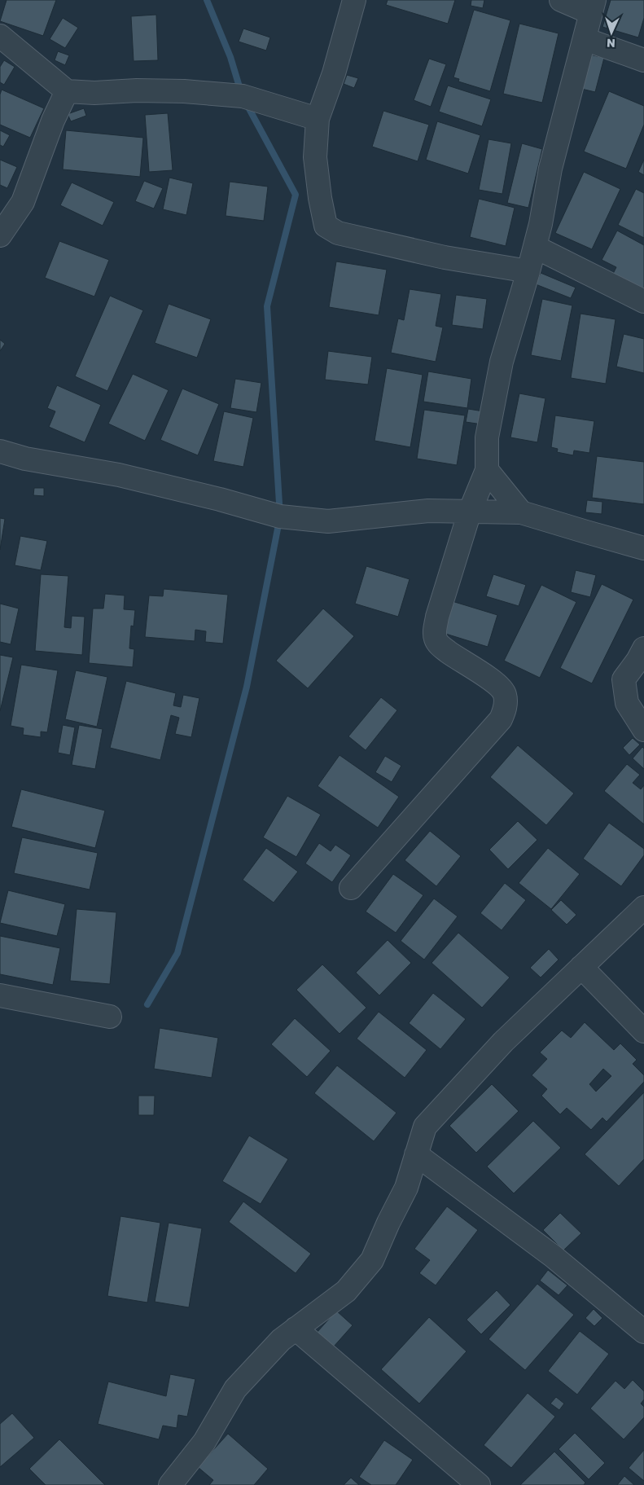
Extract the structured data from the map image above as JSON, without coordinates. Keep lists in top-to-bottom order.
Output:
{
  "north": "bottom"
}
